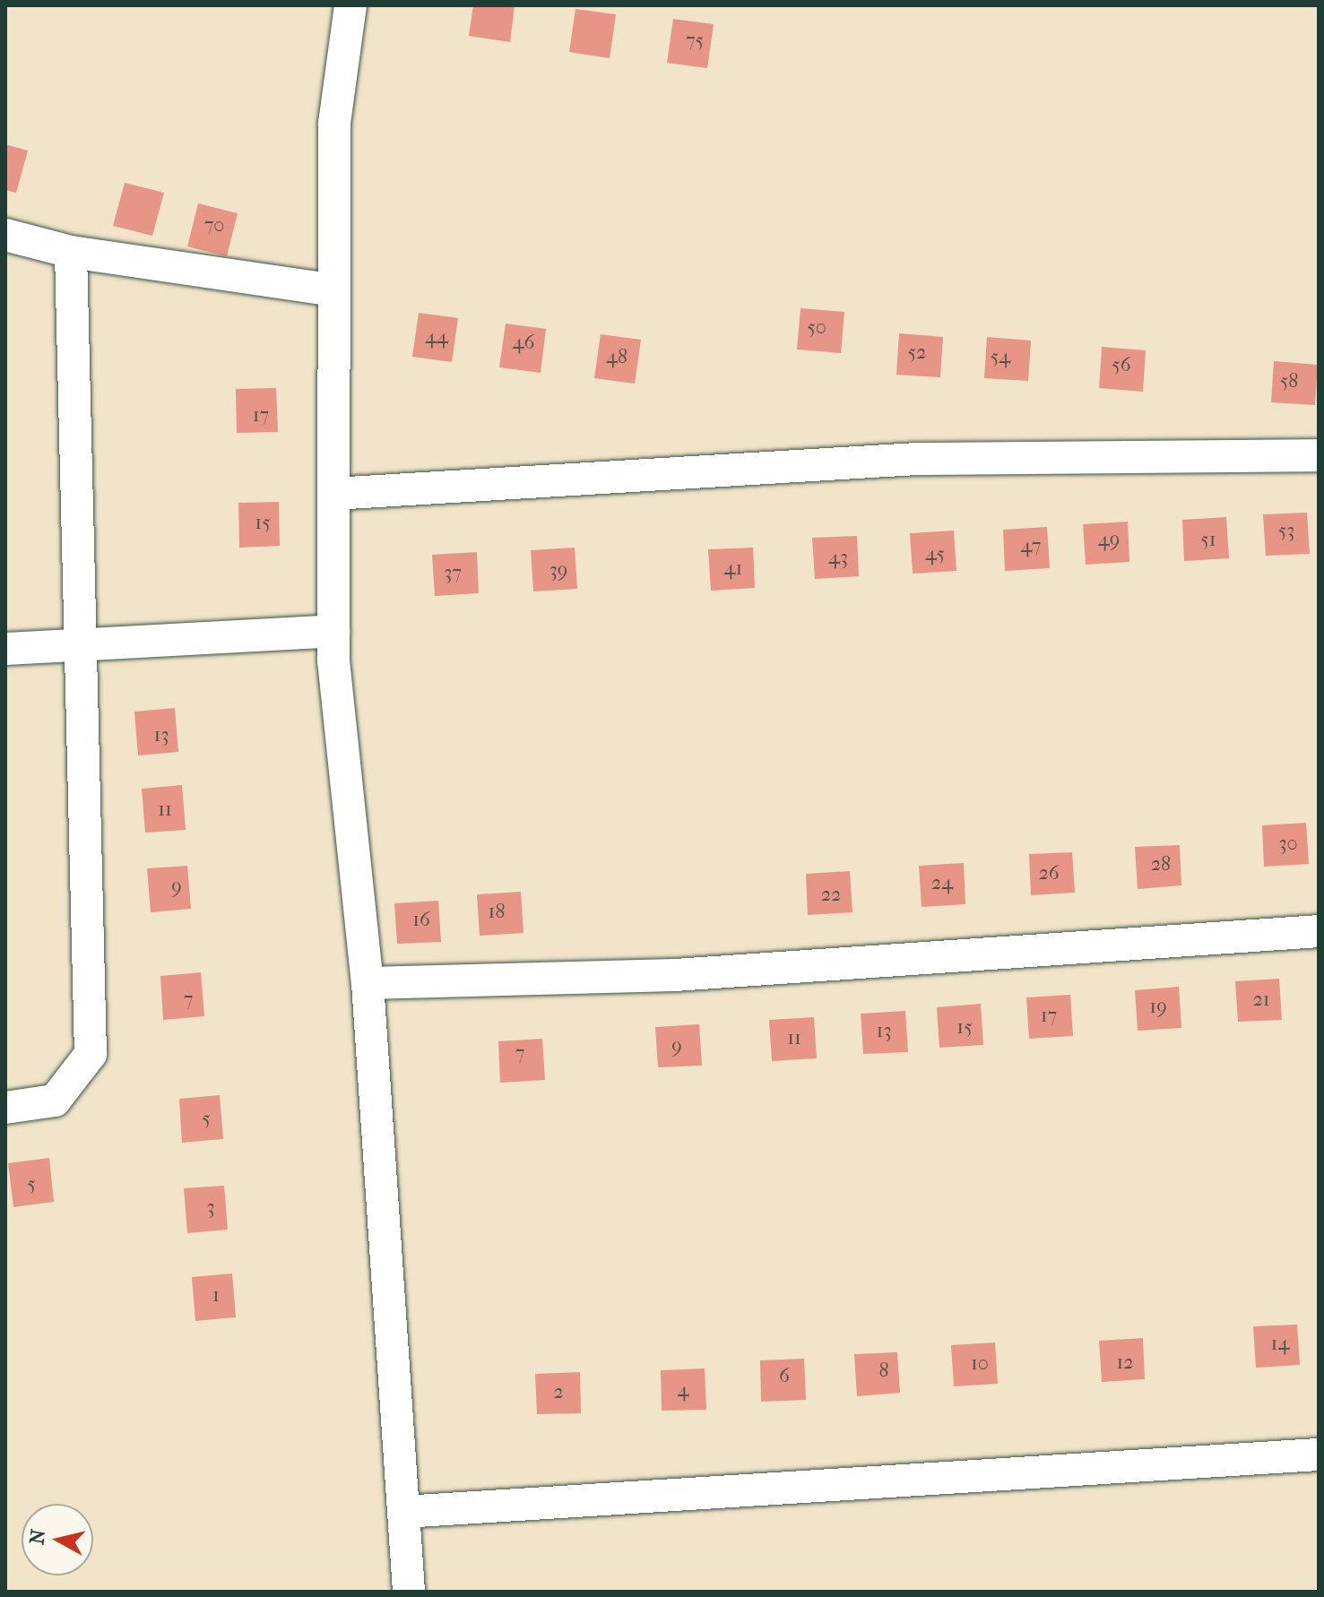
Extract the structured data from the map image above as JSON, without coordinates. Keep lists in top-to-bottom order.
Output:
{
  "house_numbers": [
    "75",
    "70",
    "50",
    "44",
    "46",
    "52",
    "48",
    "54",
    "56",
    "58",
    "17",
    "15",
    "53",
    "49",
    "51",
    "47",
    "45",
    "43",
    "41",
    "39",
    "37",
    "13",
    "11",
    "30",
    "28",
    "26",
    "24",
    "9",
    "22",
    "18",
    "16",
    "7",
    "21",
    "19",
    "17",
    "15",
    "13",
    "11",
    "9",
    "7",
    "5",
    "5",
    "3",
    "1",
    "14",
    "12",
    "10",
    "8",
    "6",
    "4",
    "2"
  ],
  "north": "left"
}
